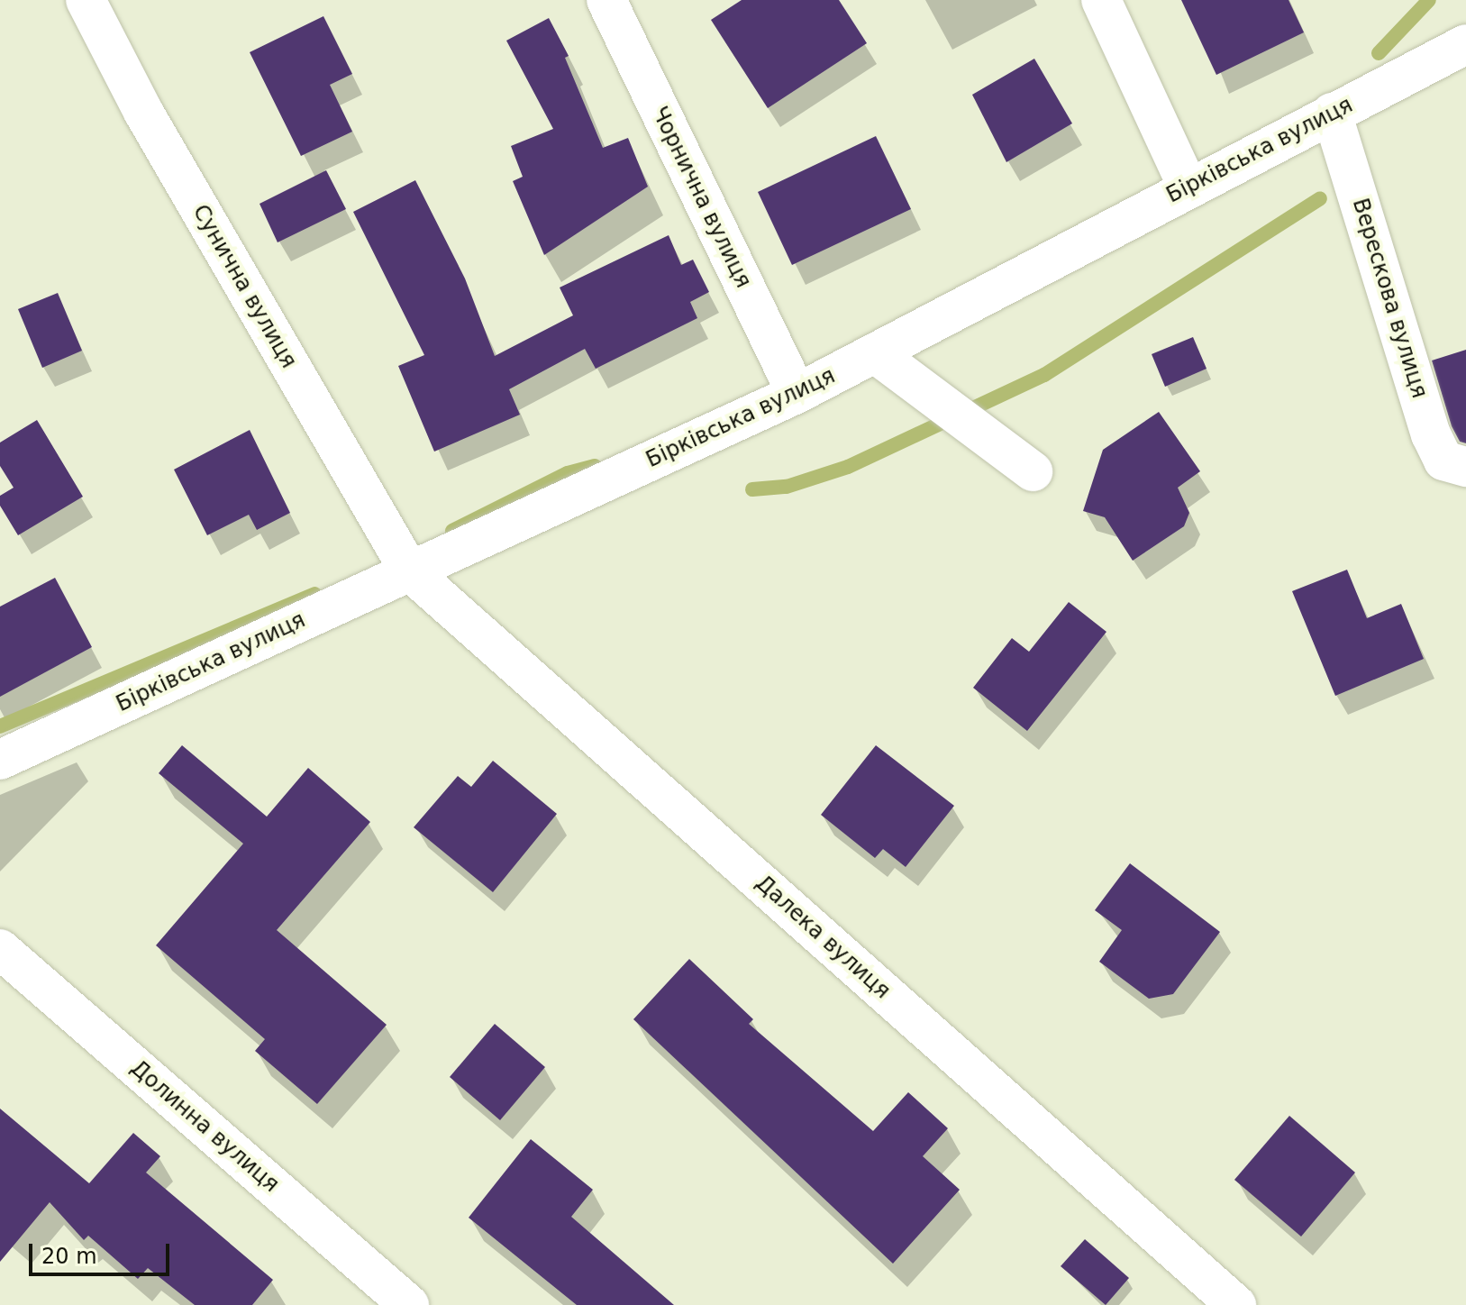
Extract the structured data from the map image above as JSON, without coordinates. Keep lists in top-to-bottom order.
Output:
{
  "streets": {
    "street": [
      "Бірківська вулиця",
      "Чорнична вулиця",
      "Сунична вулиця",
      "Верескова вулиця",
      "Далека вулиця",
      "Долинна вулиця"
    ]
  },
  "crossings": [
    ["Бірківська вулиця", "Чорнична вулиця"],
    ["Бірківська вулиця", "Сунична вулиця"],
    ["Бірківська вулиця", "Верескова вулиця"],
    ["Бірківська вулиця", "Далека вулиця"],
    ["Сунична вулиця", "Далека вулиця"]
  ],
  "scale_bar": "20 m"
}
